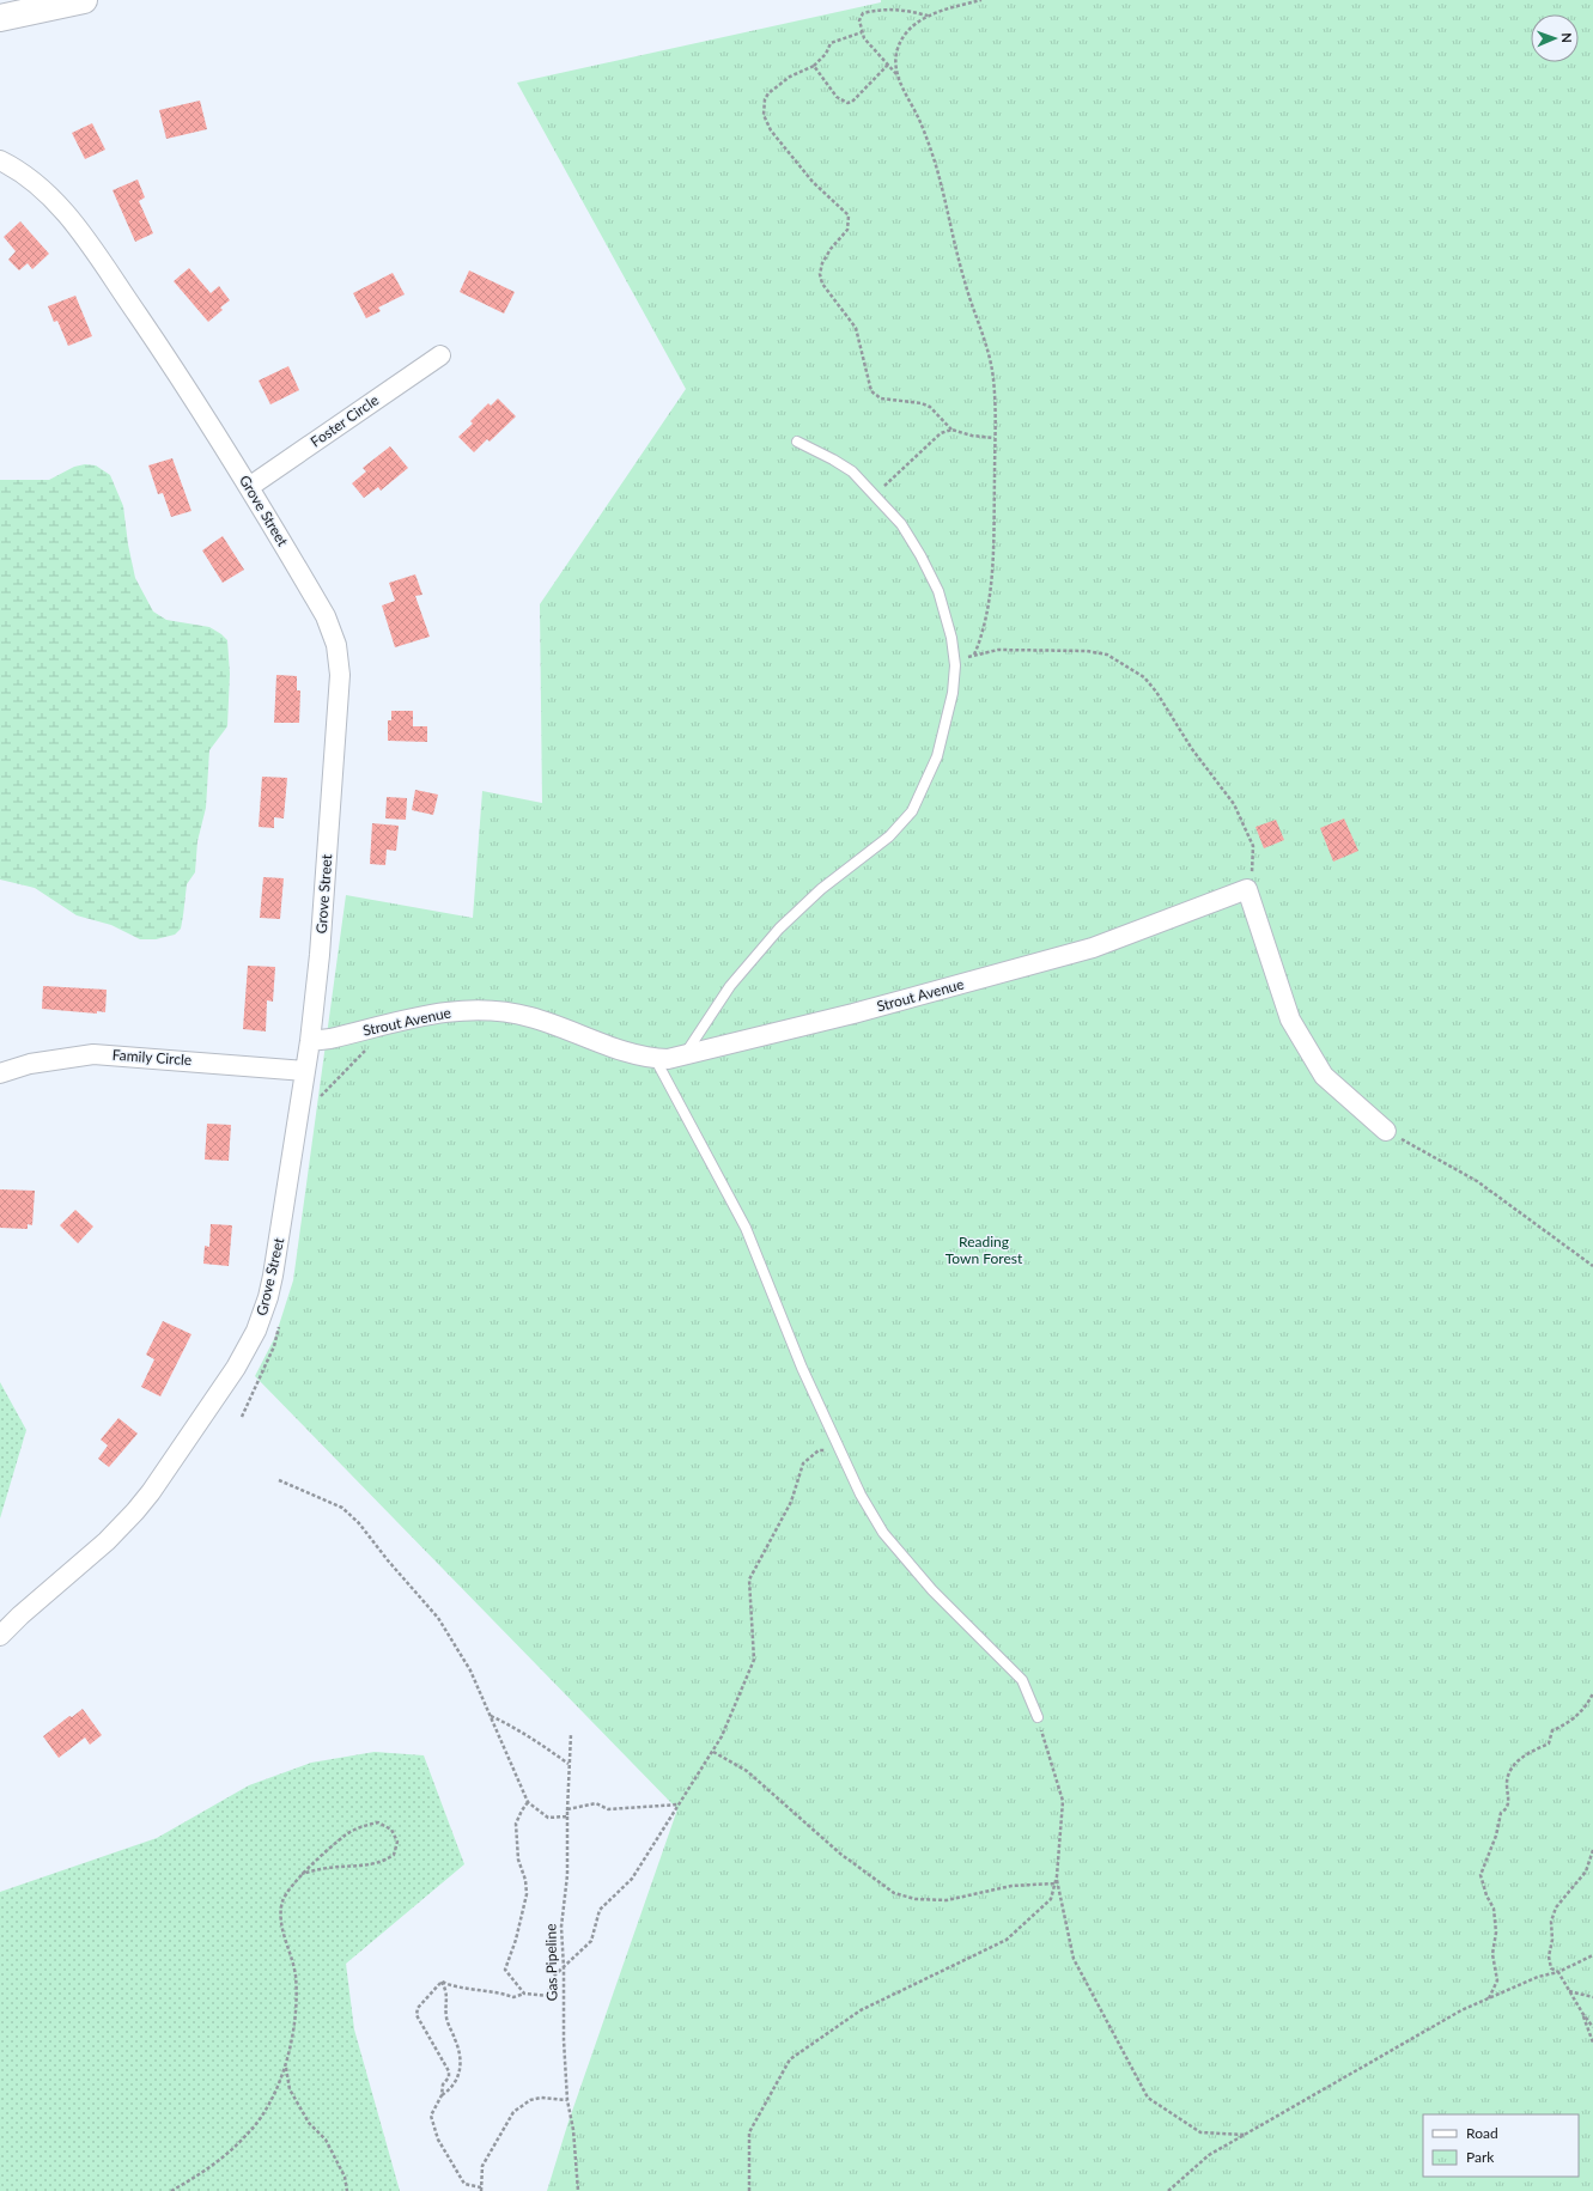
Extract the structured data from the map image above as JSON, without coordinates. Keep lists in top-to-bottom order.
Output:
{
  "streets": {
    "street": [
      "Foster Circle",
      "Grove Street",
      "Strout Avenue",
      "Family Circle"
    ],
    "path": ["Gas Pipeline"]
  },
  "crossings": [
    ["Foster Circle", "Grove Street"],
    ["Grove Street", "Strout Avenue"],
    ["Grove Street", "Family Circle"]
  ],
  "parks": ["Reading Town Forest"],
  "legend": ["Road", "Park"],
  "north": "right"
}
